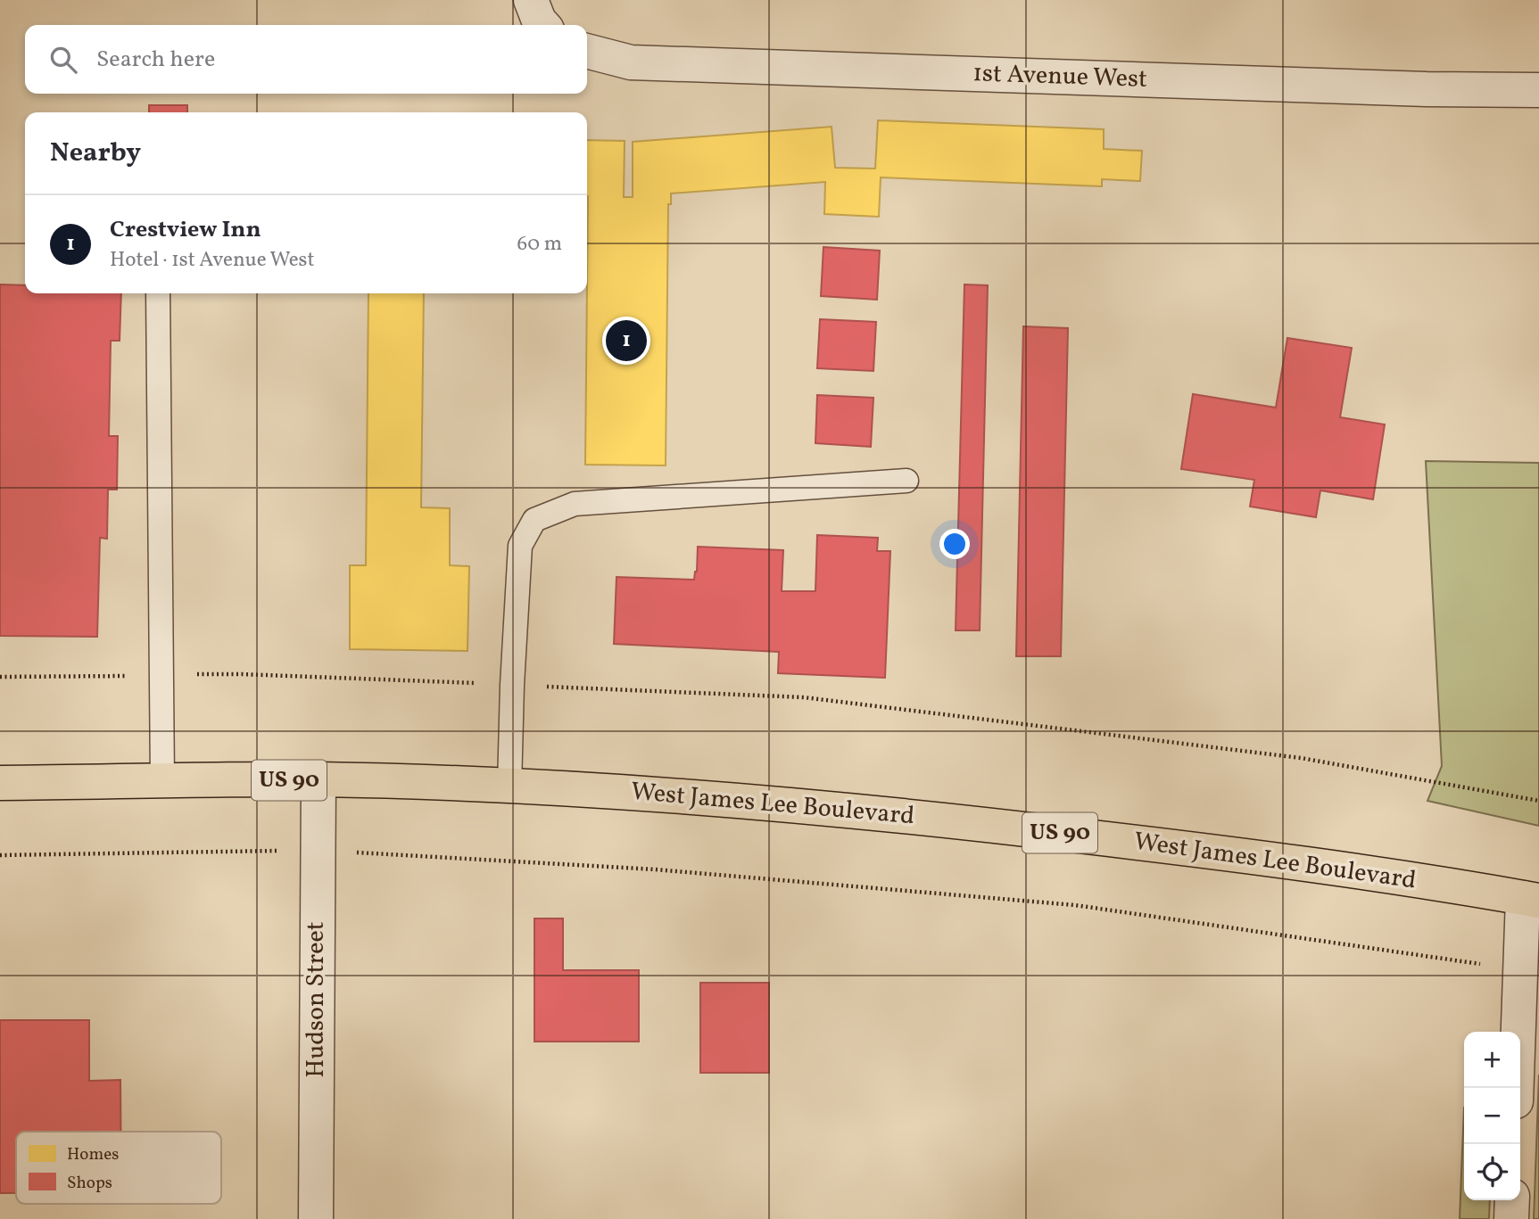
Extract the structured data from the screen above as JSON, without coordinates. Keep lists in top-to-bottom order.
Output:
{
  "streets": {
    "main road": ["US 90", "West James Lee Boulevard"],
    "street": ["1st Avenue West", "Hudson Street"]
  },
  "crossings": [
    ["West James Lee Boulevard", "Hudson Street"]
  ],
  "legend": ["Homes", "Shops"],
  "page": {
    "search": "Search here",
    "heading": "Nearby",
    "list": [
      {
        "mark": "1",
        "name": "Crestview Inn",
        "note": "Hotel · 1st Avenue West",
        "value": "60 m"
      }
    ],
    "pins": "1",
    "map_buttons": ["+", "−"]
  }
}
